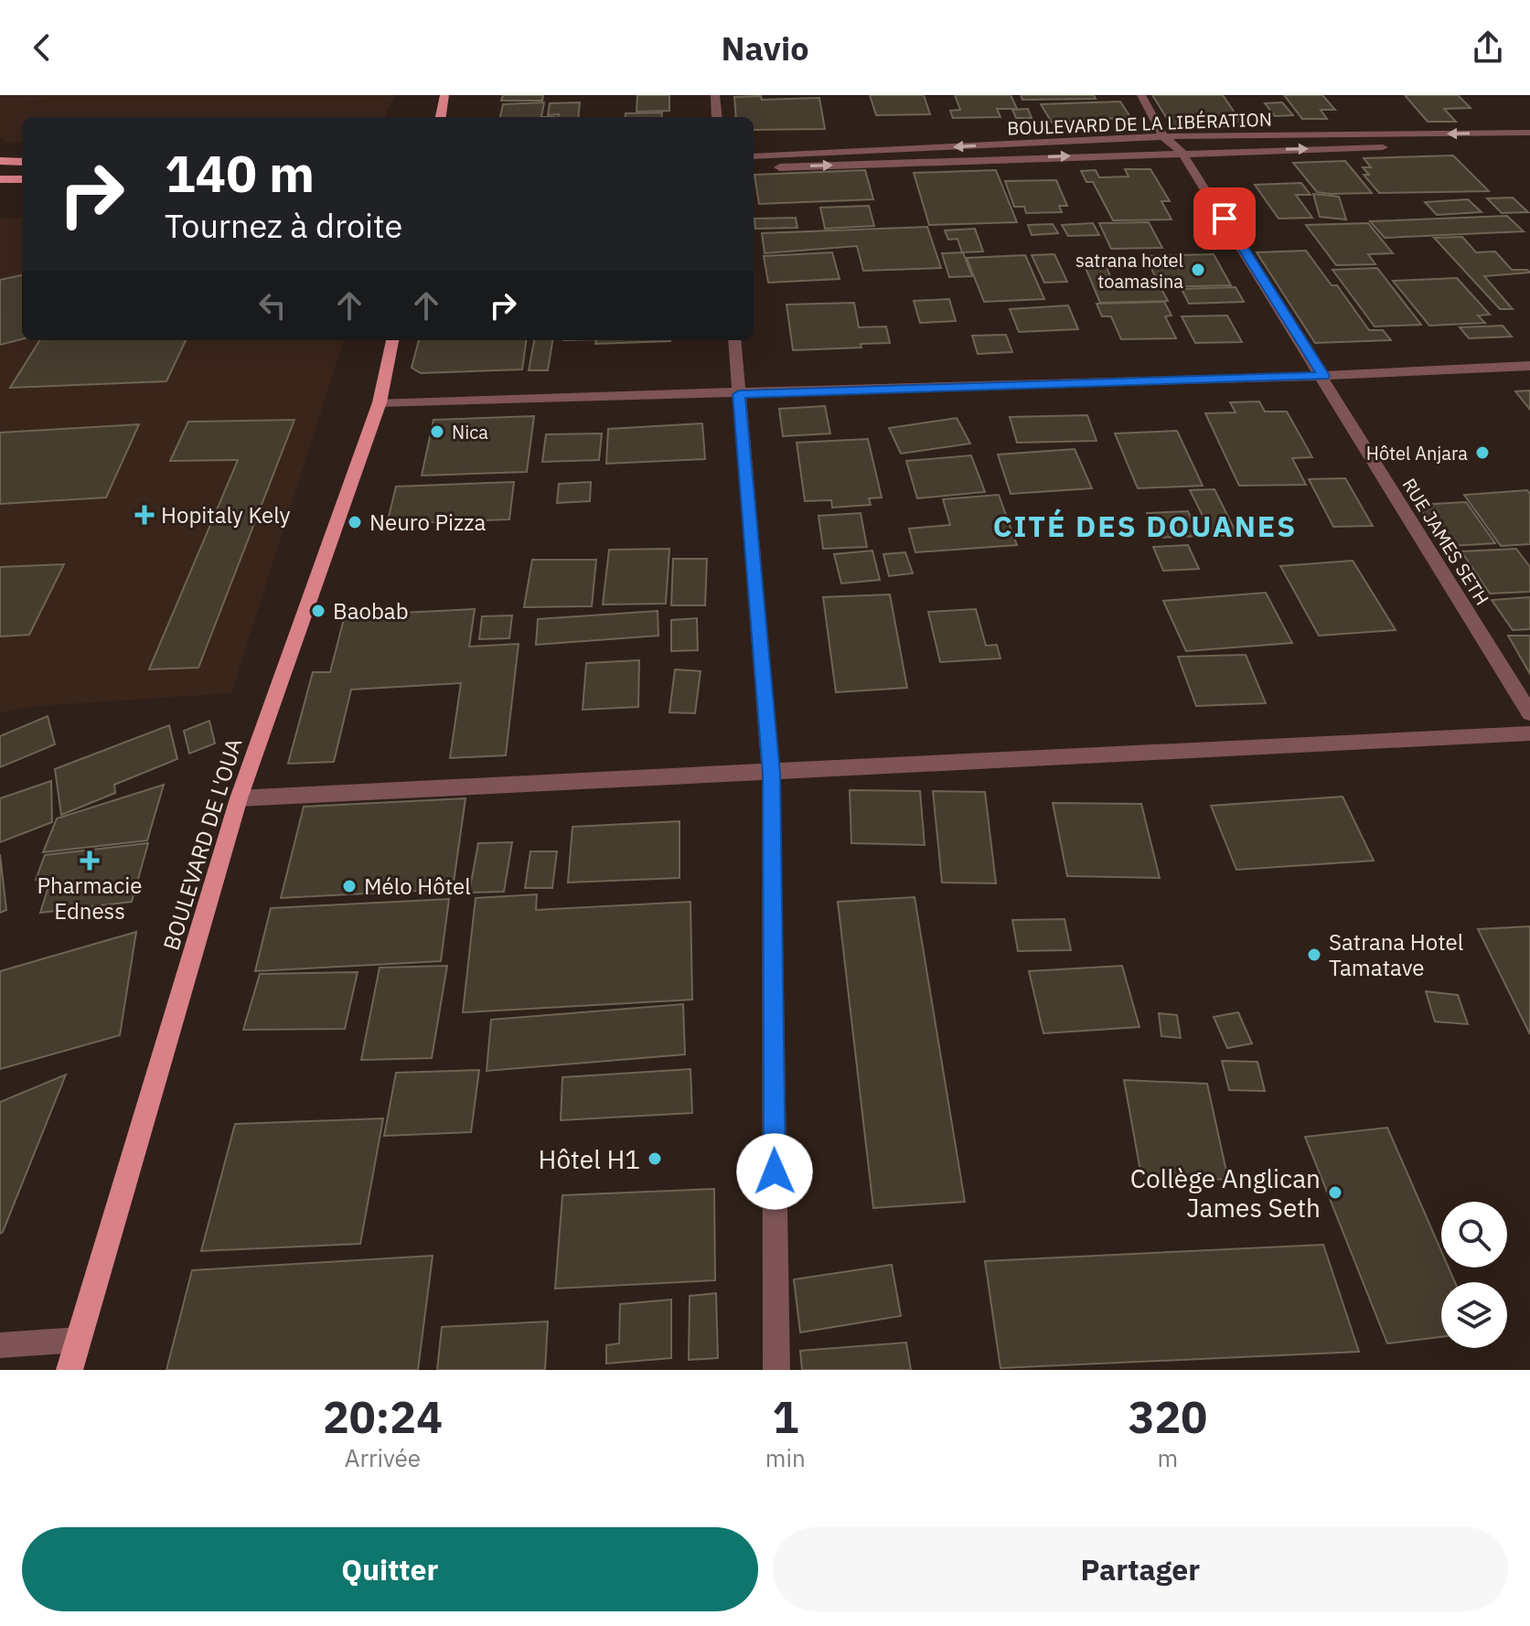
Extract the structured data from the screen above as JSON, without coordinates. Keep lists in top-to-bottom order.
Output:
{
  "streets": {
    "main road": ["BOULEVARD DE L'OUA"],
    "street": ["BOULEVARD DE LA LIBÉRATION", "RUE JAMES SETH"]
  },
  "crossings": [
    ["BOULEVARD DE LA LIBÉRATION", "RUE JAMES SETH"]
  ],
  "districts": ["CITÉ DES DOUANES"],
  "places": {
    "other": [
      "satrana hotel toamasina",
      "Nica",
      "Hôtel Anjara",
      "Neuro Pizza",
      "Baobab",
      "Mélo Hôtel",
      "Satrana Hotel Tamatave",
      "Hôtel H1",
      "Collège Anglican James Seth"
    ],
    "health": ["Hopitaly Kely", "Pharmacie Edness"]
  },
  "page": {
    "header": "Navio",
    "turn": ["140 m", "Tournez à droite"],
    "eta": [
      "20:24",
      "Arrivée",
      "1",
      "min",
      "320",
      "m"
    ],
    "buttons": ["Quitter", "Partager"]
  }
}
